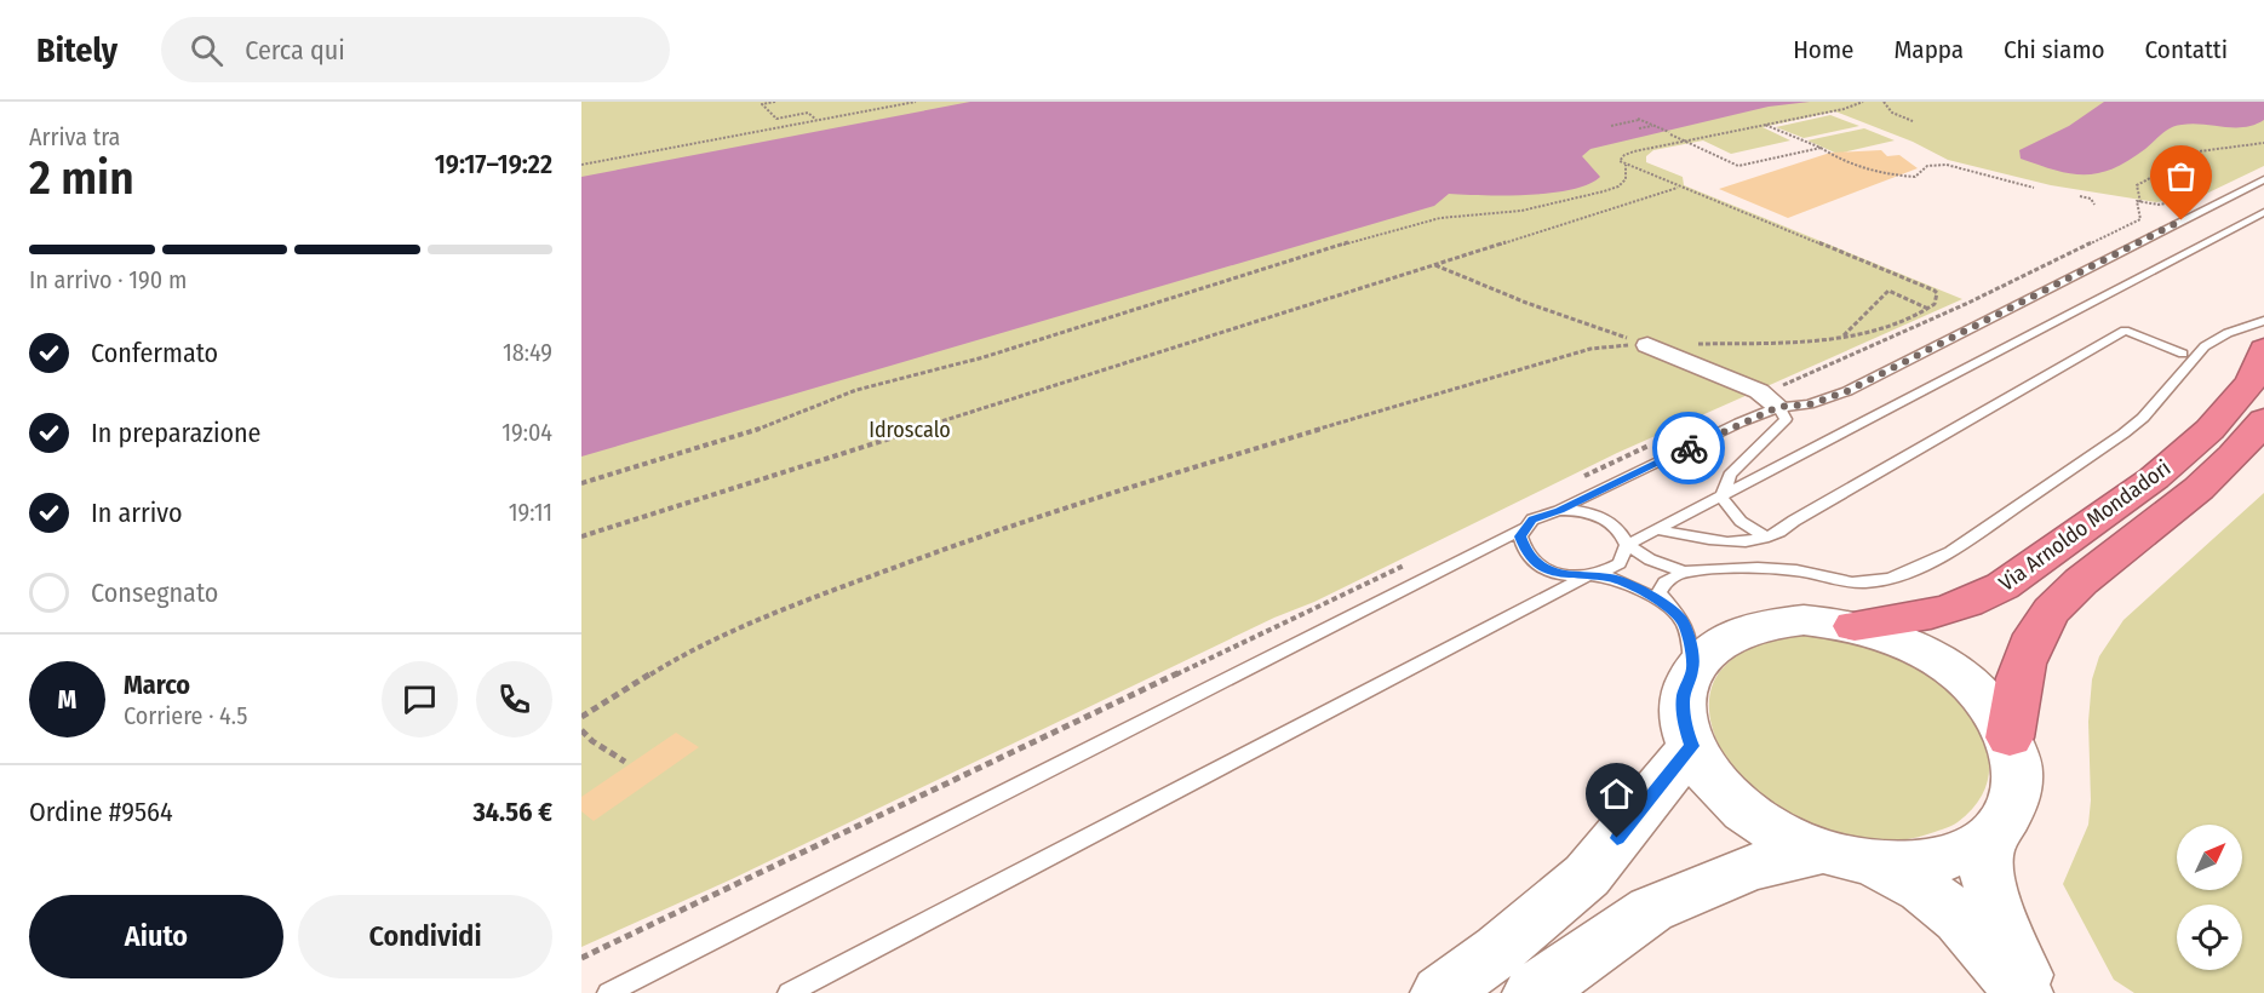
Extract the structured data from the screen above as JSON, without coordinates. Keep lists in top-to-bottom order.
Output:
{
  "streets": {
    "highway": ["Via Arnoldo Mondadori"]
  },
  "parks": ["Idroscalo"],
  "north": "top right",
  "page": {
    "header": "Bitely",
    "search": "Cerca qui",
    "nav": [
      "Home",
      "Mappa",
      "Chi siamo",
      "Contatti"
    ],
    "heading": ["2 min", "Arriva tra", "19:17–19:22"],
    "panel": [
      "Marco",
      "Corriere · 4.5",
      "Ordine #9564",
      "34.56 €"
    ],
    "bar": "In arrivo · 190 m",
    "list": [
      ["Confermato", "18:49"],
      ["In preparazione", "19:04"],
      ["In arrivo", "19:11"],
      "Consegnato"
    ],
    "round": "M",
    "buttons": ["Aiuto", "Condividi"]
  }
}
